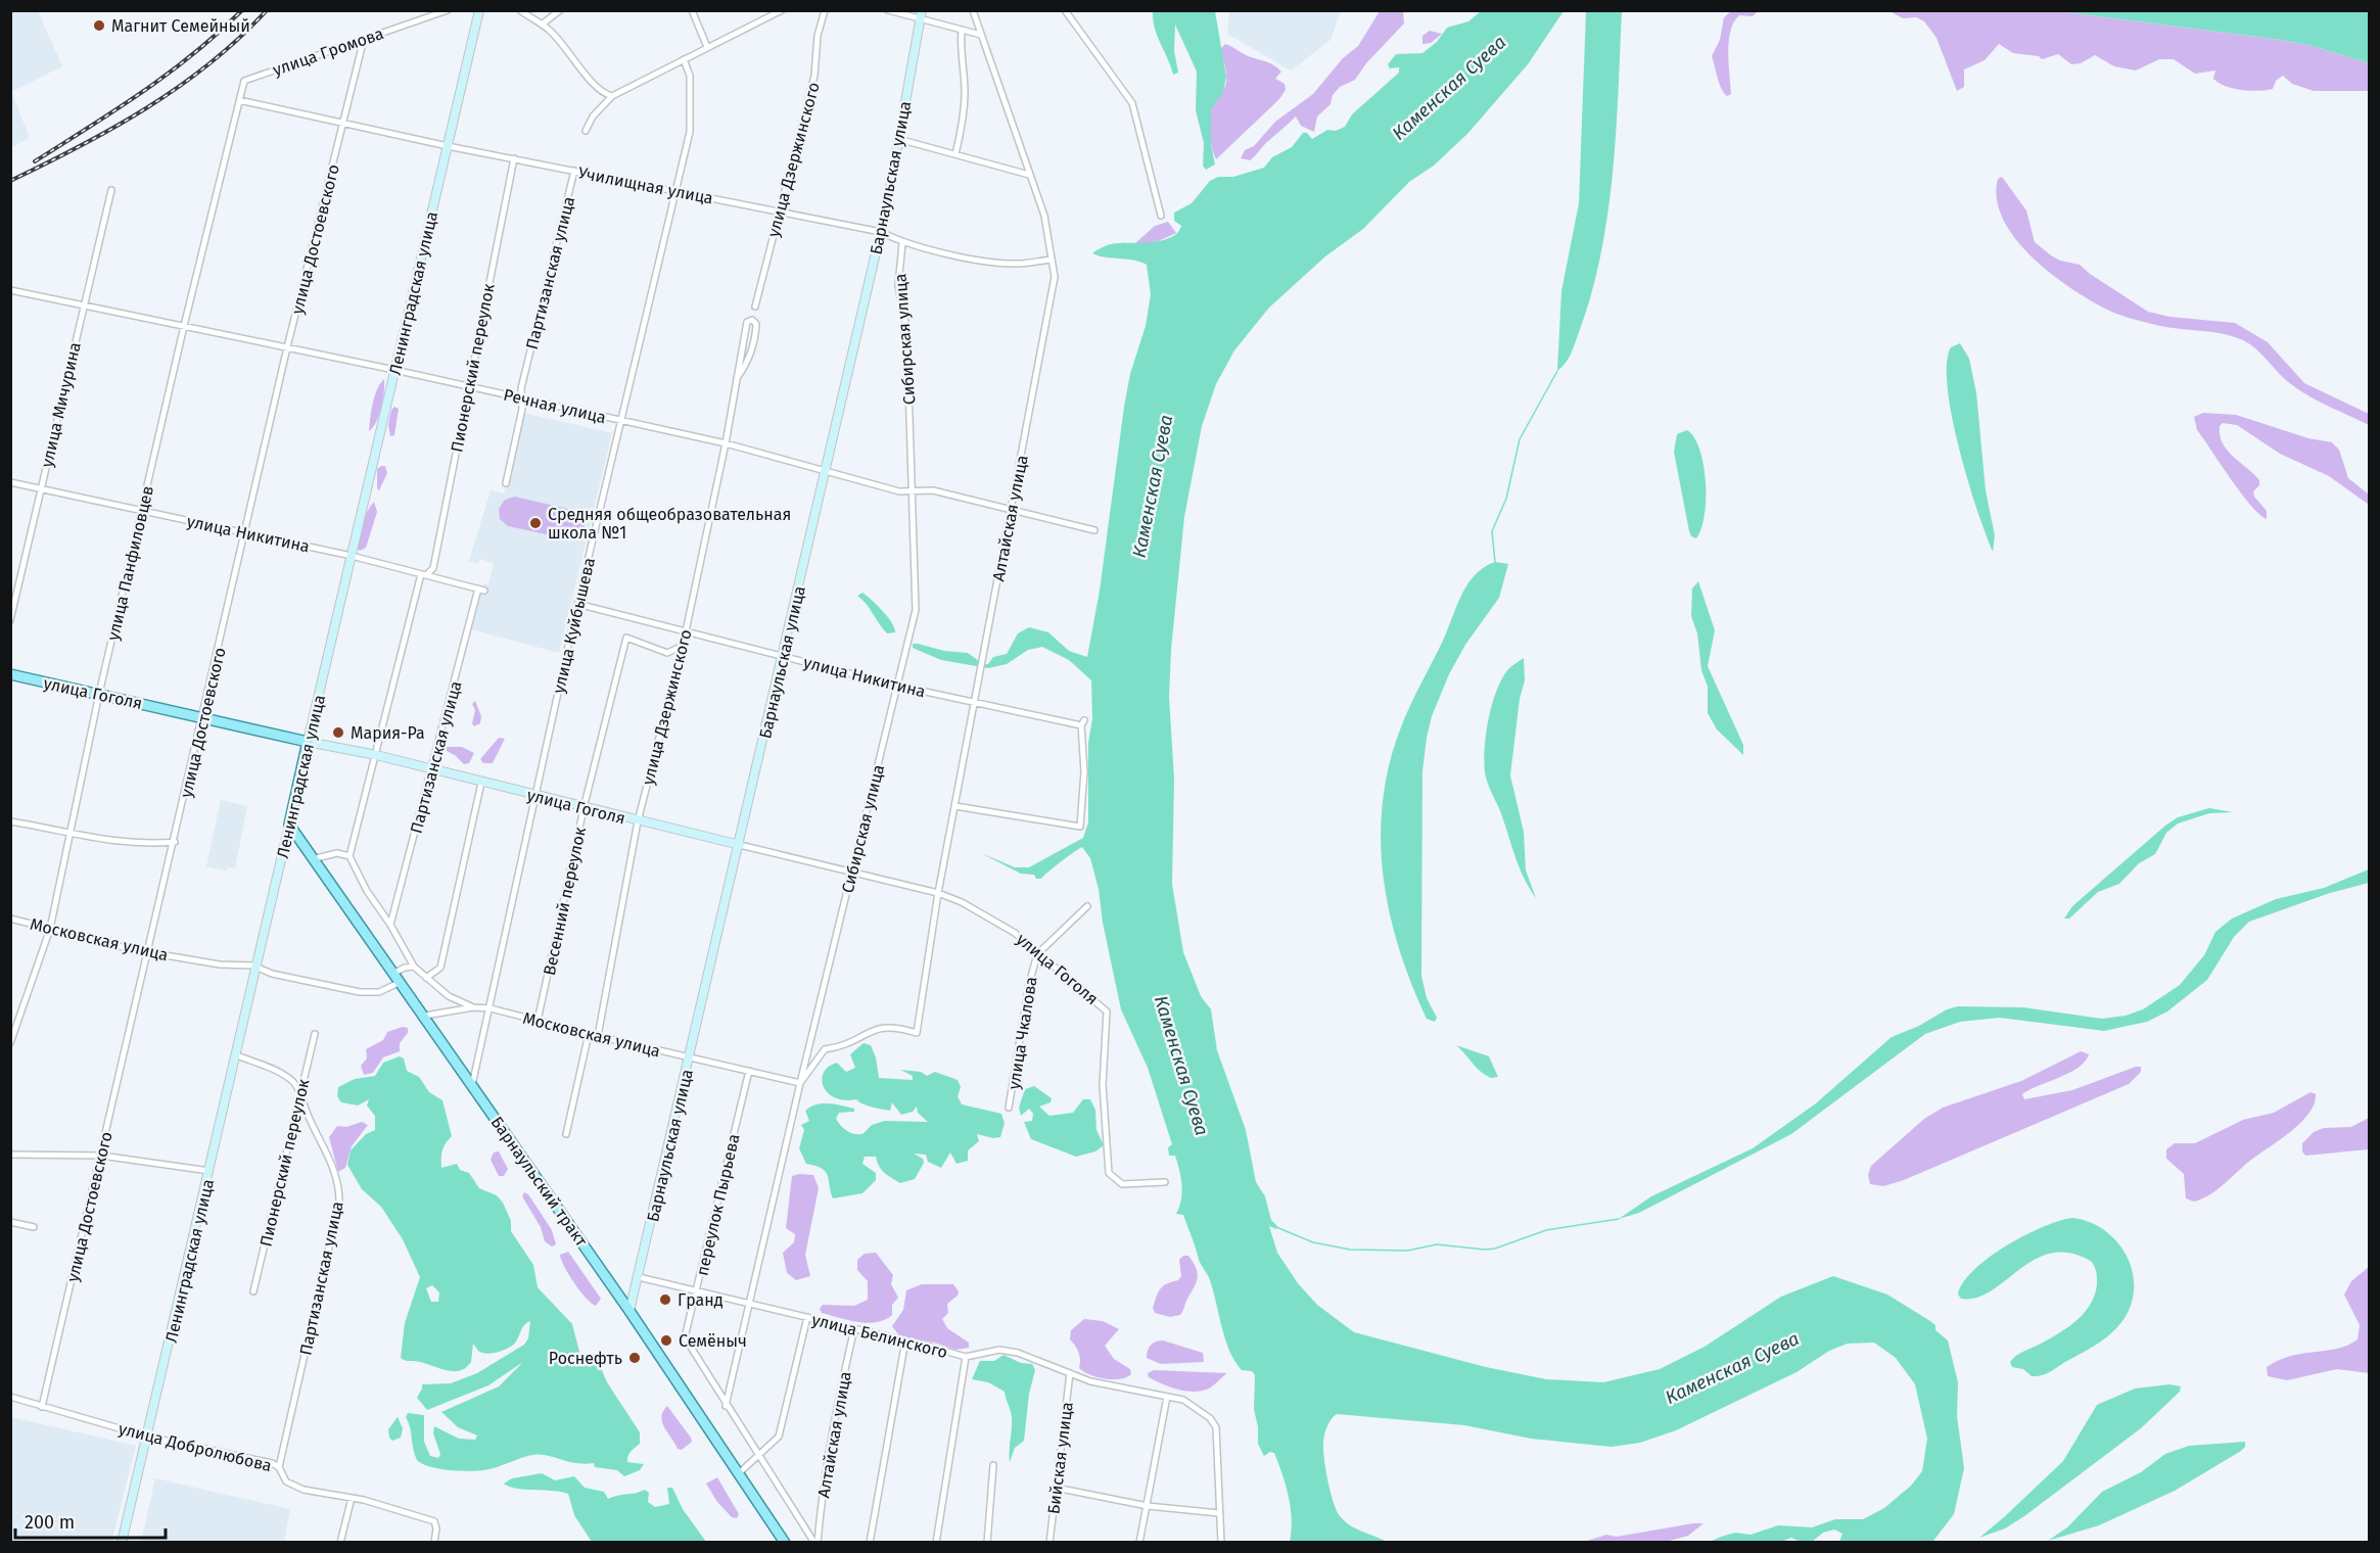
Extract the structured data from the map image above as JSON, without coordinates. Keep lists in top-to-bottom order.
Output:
{
  "streets": {
    "main road": ["Ленинградская улица", "улица Гоголя", "Барнаульский тракт"],
    "street": [
      "улица Громова",
      "улица Дзержинского",
      "Барнаульская улица",
      "Училищная улица",
      "улица Достоевского",
      "Партизанская улица",
      "Сибирская улица",
      "Пионерский переулок",
      "улица Мичурина",
      "Речная улица",
      "Алтайская улица",
      "улица Никитина",
      "улица Панфиловцев",
      "улица Куйбышева",
      "Весенний переулок",
      "Московская улица",
      "улица Чкалова",
      "переулок Пырьева",
      "улица Белинского",
      "улица Добролюбова",
      "Бийская улица"
    ]
  },
  "crossings": [
    ["улица Громова", "улица Достоевского"],
    ["улица Громова", "улица Панфиловцев"],
    ["улица Дзержинского", "Училищная улица"],
    ["улица Дзержинского", "Речная улица"],
    ["улица Дзержинского", "улица Никитина"],
    ["улица Дзержинского", "улица Гоголя"],
    ["улица Дзержинского", "Весенний переулок"],
    ["улица Дзержинского", "Московская улица"],
    ["Барнаульская улица", "Училищная улица"],
    ["Барнаульская улица", "Речная улица"],
    ["Барнаульская улица", "улица Никитина"],
    ["Барнаульская улица", "улица Гоголя"],
    ["Барнаульская улица", "Московская улица"],
    ["Барнаульская улица", "Барнаульский тракт"],
    ["Барнаульская улица", "улица Белинского"],
    ["Училищная улица", "улица Достоевского"],
    ["Училищная улица", "Партизанская улица"],
    ["Училищная улица", "Ленинградская улица"],
    ["Училищная улица", "Сибирская улица"],
    ["Училищная улица", "Пионерский переулок"],
    ["Училищная улица", "Алтайская улица"],
    ["Училищная улица", "улица Панфиловцев"],
    ["Училищная улица", "улица Куйбышева"],
    ["улица Достоевского", "Речная улица"],
    ["улица Достоевского", "улица Никитина"],
    ["улица Достоевского", "улица Гоголя"],
    ["улица Достоевского", "Московская улица"],
    ["улица Достоевского", "улица Добролюбова"],
    ["Партизанская улица", "Пионерский переулок"],
    ["Партизанская улица", "Речная улица"],
    ["Партизанская улица", "улица Никитина"],
    ["Партизанская улица", "улица Гоголя"],
    ["Партизанская улица", "улица Добролюбова"],
    ["Ленинградская улица", "Речная улица"],
    ["Ленинградская улица", "улица Никитина"],
    ["Ленинградская улица", "улица Гоголя"],
    ["Ленинградская улица", "Московская улица"],
    ["Ленинградская улица", "Барнаульский тракт"],
    ["Ленинградская улица", "улица Добролюбова"],
    ["Сибирская улица", "Речная улица"],
    ["Сибирская улица", "Алтайская улица"],
    ["Сибирская улица", "улица Никитина"],
    ["Сибирская улица", "улица Гоголя"],
    ["Сибирская улица", "Московская улица"],
    ["Сибирская улица", "переулок Пырьева"],
    ["Сибирская улица", "улица Белинского"],
    ["Пионерский переулок", "Речная улица"],
    ["Пионерский переулок", "улица Никитина"],
    ["Пионерский переулок", "улица Гоголя"],
    ["улица Мичурина", "Речная улица"],
    ["улица Мичурина", "улица Никитина"],
    ["Речная улица", "Алтайская улица"],
    ["Речная улица", "улица Панфиловцев"],
    ["Речная улица", "улица Куйбышева"],
    ["Алтайская улица", "улица Никитина"],
    ["Алтайская улица", "улица Гоголя"],
    ["Алтайская улица", "Московская улица"],
    ["Алтайская улица", "улица Белинского"],
    ["улица Никитина", "улица Панфиловцев"],
    ["улица Никитина", "улица Куйбышева"],
    ["улица Панфиловцев", "улица Гоголя"],
    ["улица Панфиловцев", "Московская улица"],
    ["улица Куйбышева", "улица Гоголя"],
    ["улица Куйбышева", "Московская улица"],
    ["улица Куйбышева", "Барнаульский тракт"],
    ["улица Гоголя", "Весенний переулок"],
    ["улица Гоголя", "улица Чкалова"],
    ["Весенний переулок", "Московская улица"],
    ["Московская улица", "Барнаульский тракт"],
    ["Московская улица", "переулок Пырьева"],
    ["переулок Пырьева", "улица Белинского"],
    ["улица Белинского", "Бийская улица"]
  ],
  "water": ["Каменская Суева"],
  "places": [
    "Магнит Семейный",
    "Средняя общеобразовательная школа №1",
    "Мария-Ра",
    "Гранд",
    "Семёныч",
    "Роснефть"
  ],
  "scale_bar": "200 m"
}
